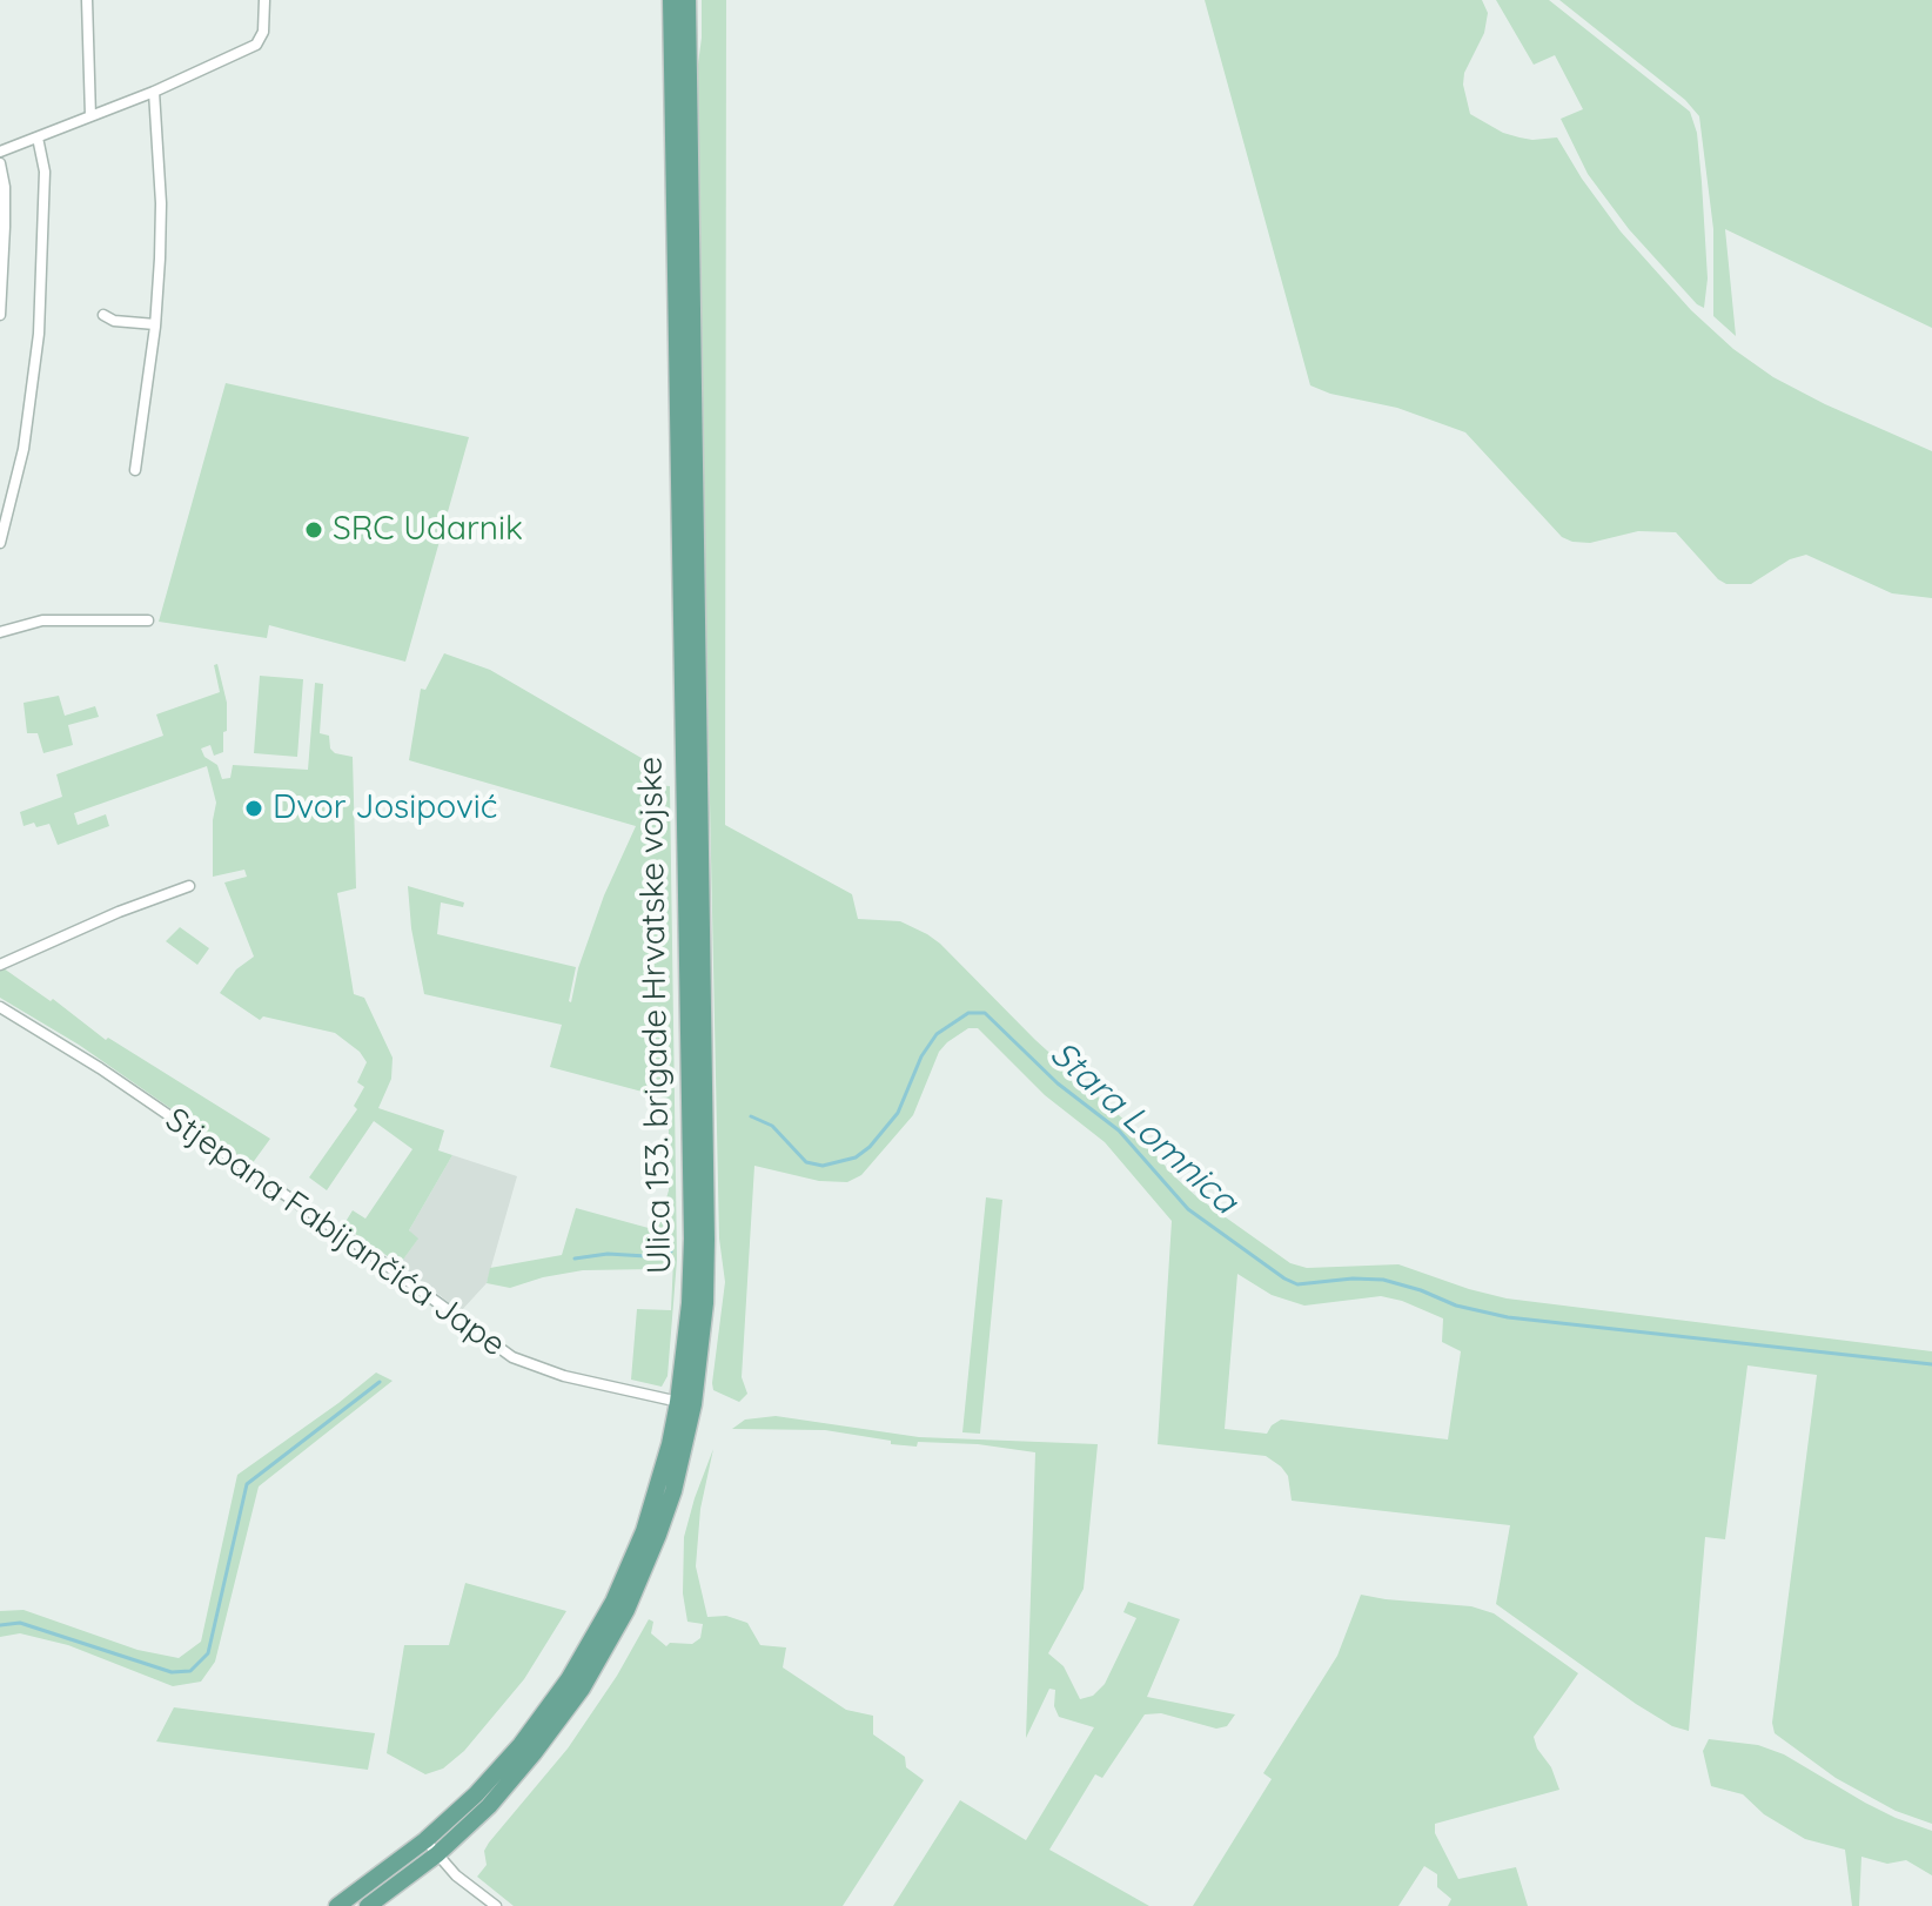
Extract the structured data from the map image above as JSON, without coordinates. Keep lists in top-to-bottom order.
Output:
{
  "streets": {
    "main road": ["Ulica 153. brigade Hrvatske vojske"],
    "street": ["Stjepana Fabijančića Jape"]
  },
  "crossings": [
    ["Ulica 153. brigade Hrvatske vojske", "Stjepana Fabijančića Jape"]
  ],
  "water": ["Stara Lomnica"],
  "places": ["SRC Udarnik", "Dvor Josipović"]
}
